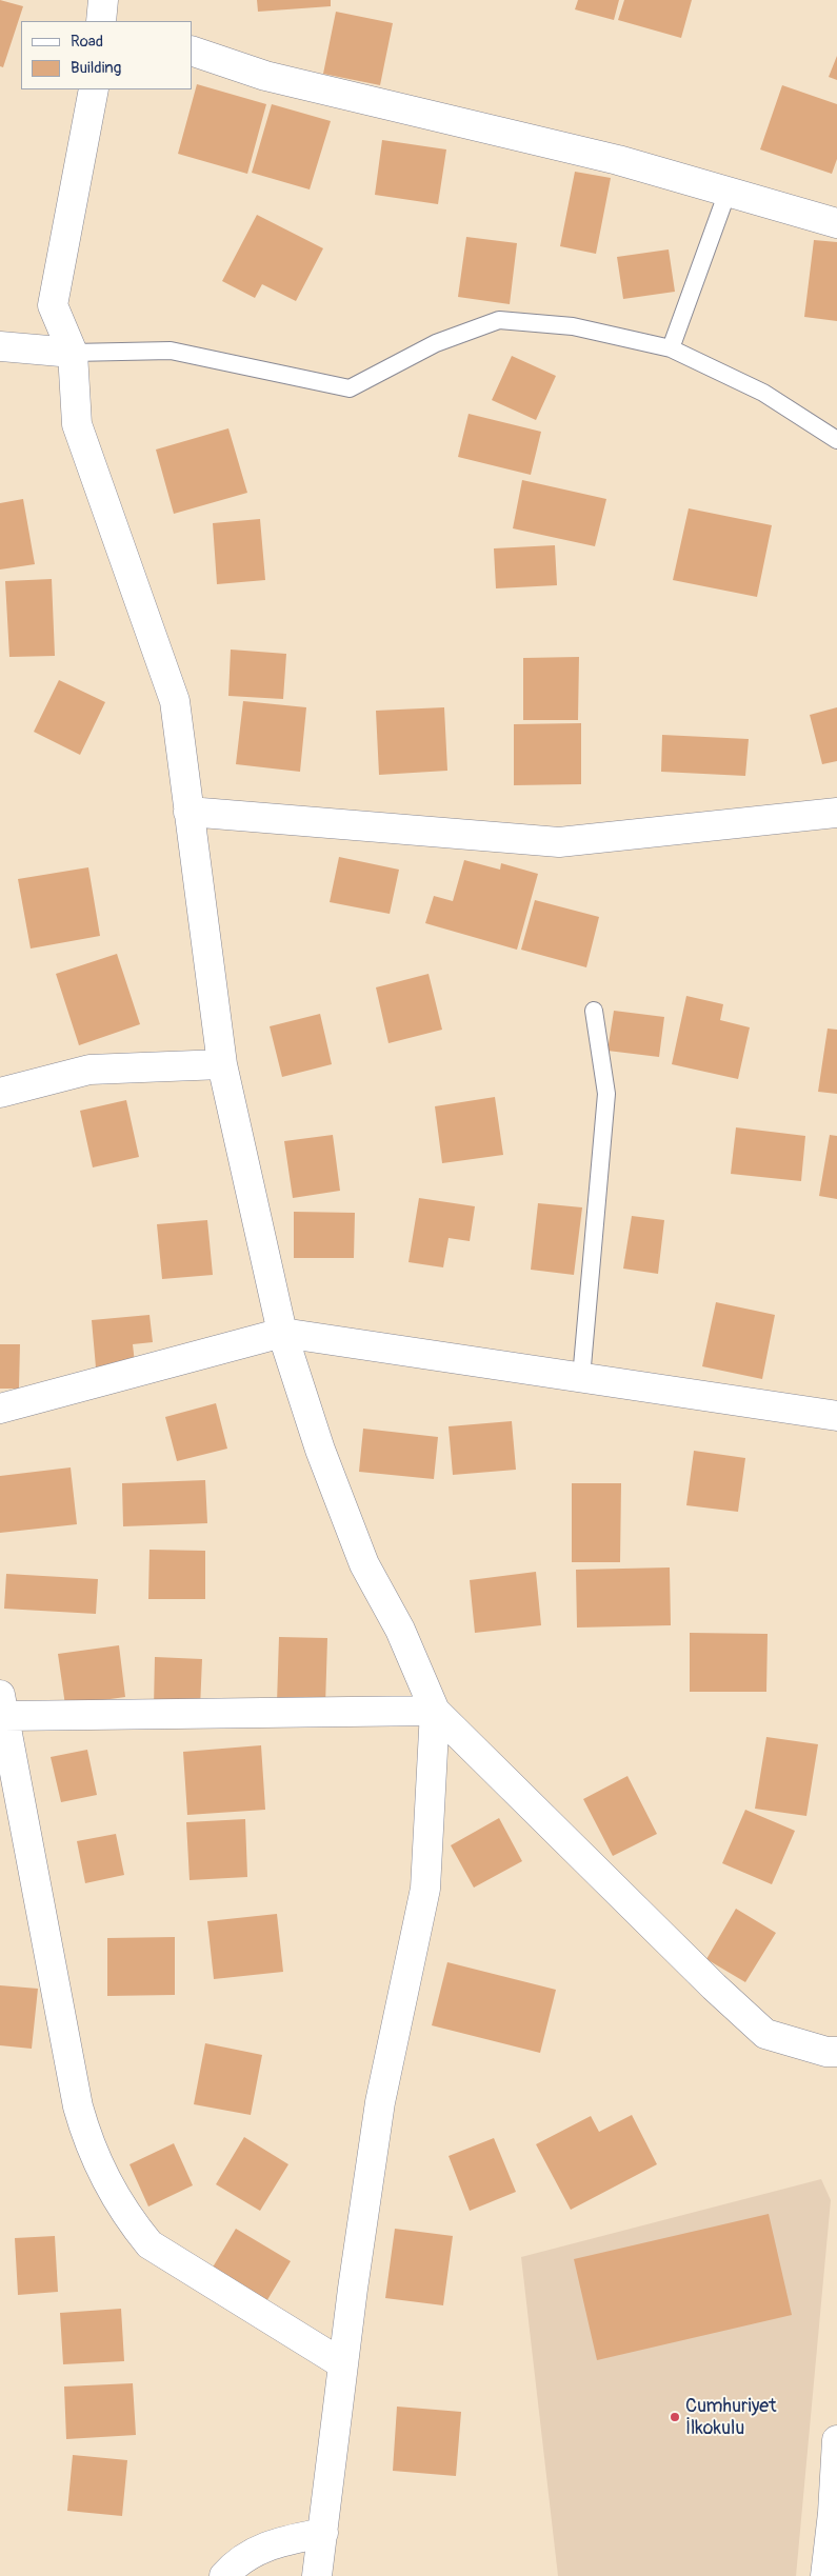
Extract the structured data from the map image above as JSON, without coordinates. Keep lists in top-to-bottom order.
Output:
{
  "places": ["Cumhuriyet İlkokulu"],
  "legend": ["Road", "Building"]
}
